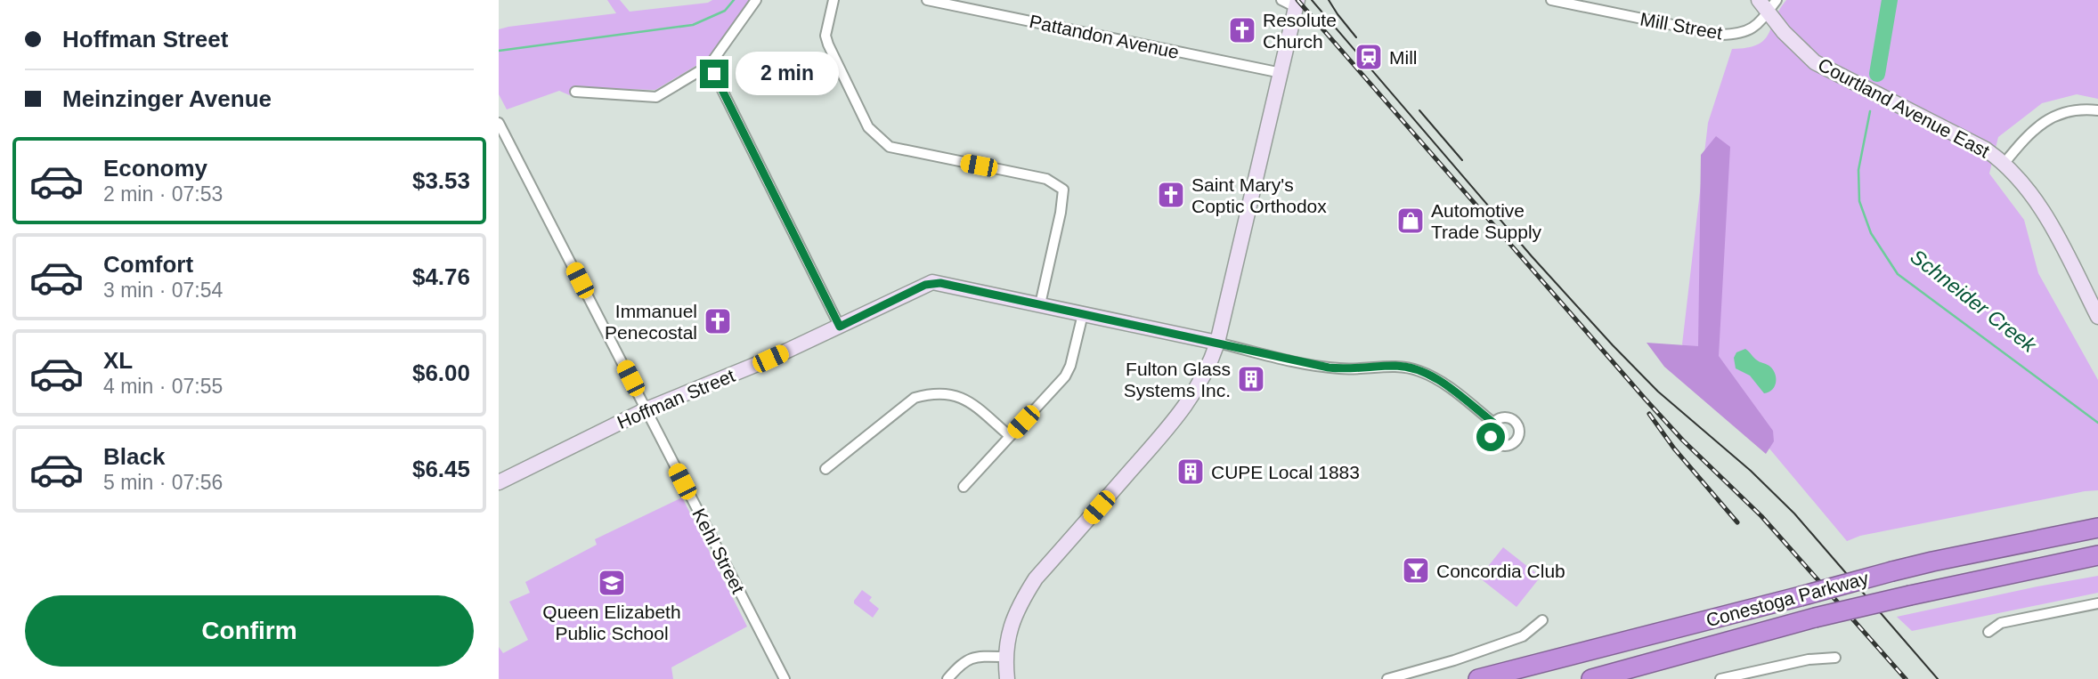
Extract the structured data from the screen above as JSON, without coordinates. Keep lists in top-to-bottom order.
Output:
{
  "streets": {
    "highway": ["Conestoga Parkway"],
    "main road": ["Courtland Avenue East", "Hoffman Street"],
    "street": ["Mill Street", "Pattandon Avenue", "Kehl Street"]
  },
  "crossings": [
    ["Mill Street", "Courtland Avenue East"],
    ["Hoffman Street", "Kehl Street"]
  ],
  "water": ["Schneider Creek"],
  "places": {
    "church": ["Resolute Church", "Saint Mary's Coptic Orthodox", "Immanuel Penecostal"],
    "station": ["Mill"],
    "shop": ["Automotive Trade Supply"],
    "building": ["Fulton Glass Systems Inc.", "CUPE Local 1883"],
    "bar": ["Concordia Club"],
    "school or university": ["Queen Elizabeth Public School"]
  },
  "page": {
    "banner": ["Hoffman Street", "Meinzinger Avenue"],
    "bubble": "2 min",
    "list": [
      {
        "name": "Economy",
        "note": "2 min · 07:53",
        "value": "$3.53"
      },
      {
        "name": "Comfort",
        "note": "3 min · 07:54",
        "value": "$4.76"
      },
      {
        "name": "XL",
        "note": "4 min · 07:55",
        "value": "$6.00"
      },
      {
        "name": "Black",
        "note": "5 min · 07:56",
        "value": "$6.45"
      }
    ],
    "buttons": "Confirm"
  }
}
